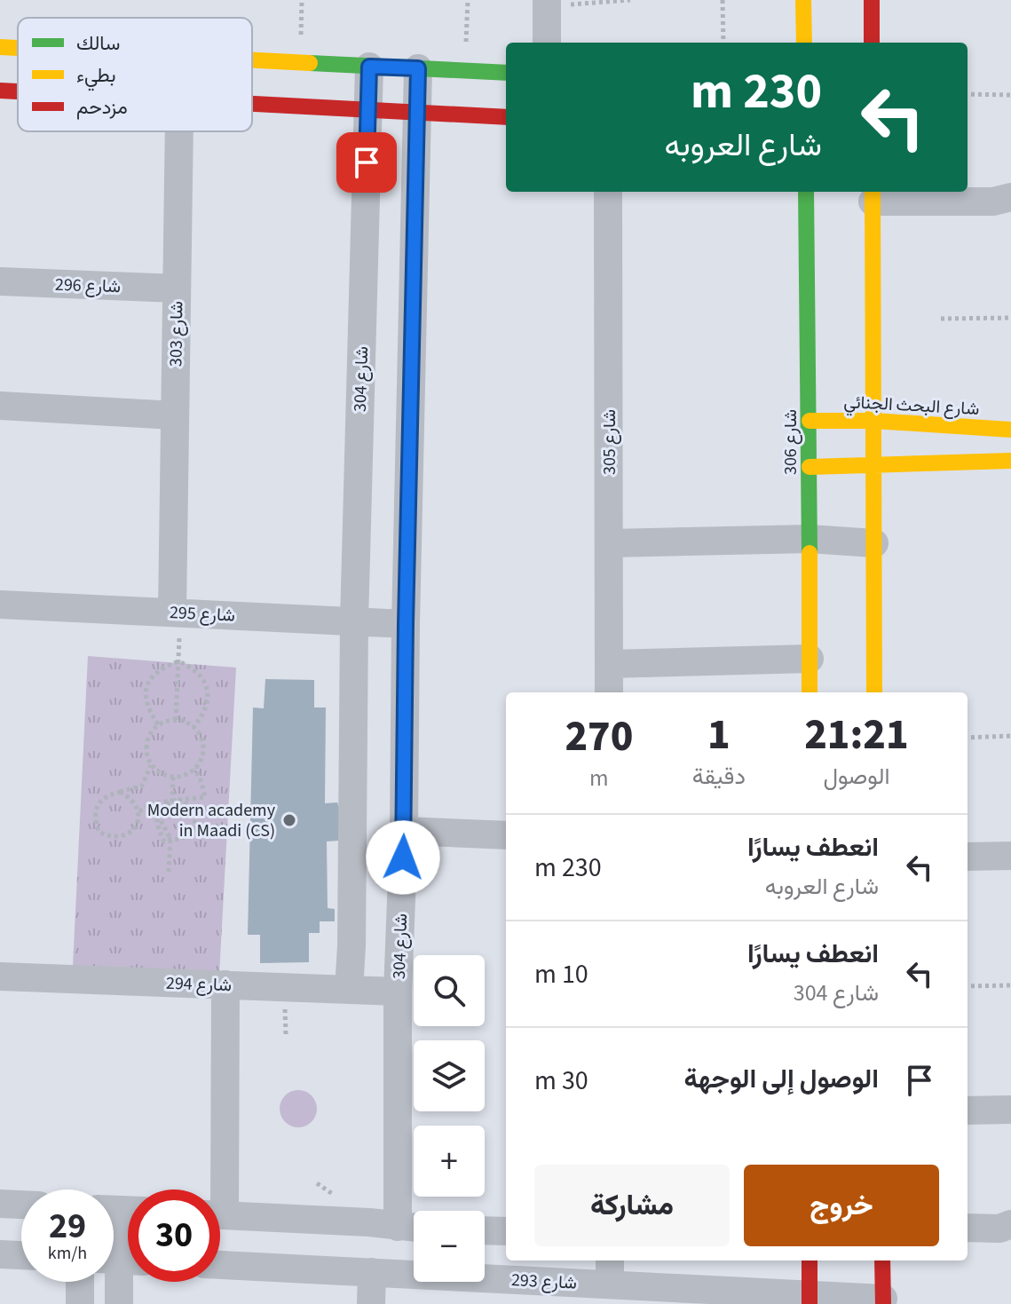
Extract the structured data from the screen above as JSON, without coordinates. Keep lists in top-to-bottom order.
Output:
{
  "streets": {
    "street": [
      "شارع 296",
      "شارع 303",
      "شارع 304",
      "شارع البحث الجنائي",
      "شارع 305",
      "شارع 306",
      "شارع 295",
      "شارع 294",
      "شارع 293"
    ]
  },
  "crossings": [
    ["شارع 296", "شارع 303"],
    ["شارع 303", "شارع 295"],
    ["شارع 304", "شارع 295"],
    ["شارع 304", "شارع 294"],
    ["شارع البحث الجنائي", "شارع 306"]
  ],
  "places": ["Modern academy in Maadi (CS)"],
  "legend": ["سالك", "بطيء", "مزدحم"],
  "page": {
    "turn": ["230 m", "شارع العروبه"],
    "eta": [
      "21:21",
      "الوصول",
      "1",
      "دقيقة",
      "270",
      "m"
    ],
    "list": [
      {
        "name": "انعطف يسارًا",
        "note": "شارع العروبه",
        "value": "230 m"
      },
      {
        "name": "انعطف يسارًا",
        "note": "شارع 304",
        "value": "10 m"
      },
      {
        "name": "الوصول إلى الوجهة",
        "value": "30 m"
      }
    ],
    "map_buttons": ["+", "−"],
    "buttons": ["خروج", "مشاركة"],
    "speed": "29 km/h",
    "limit": "30"
  }
}
